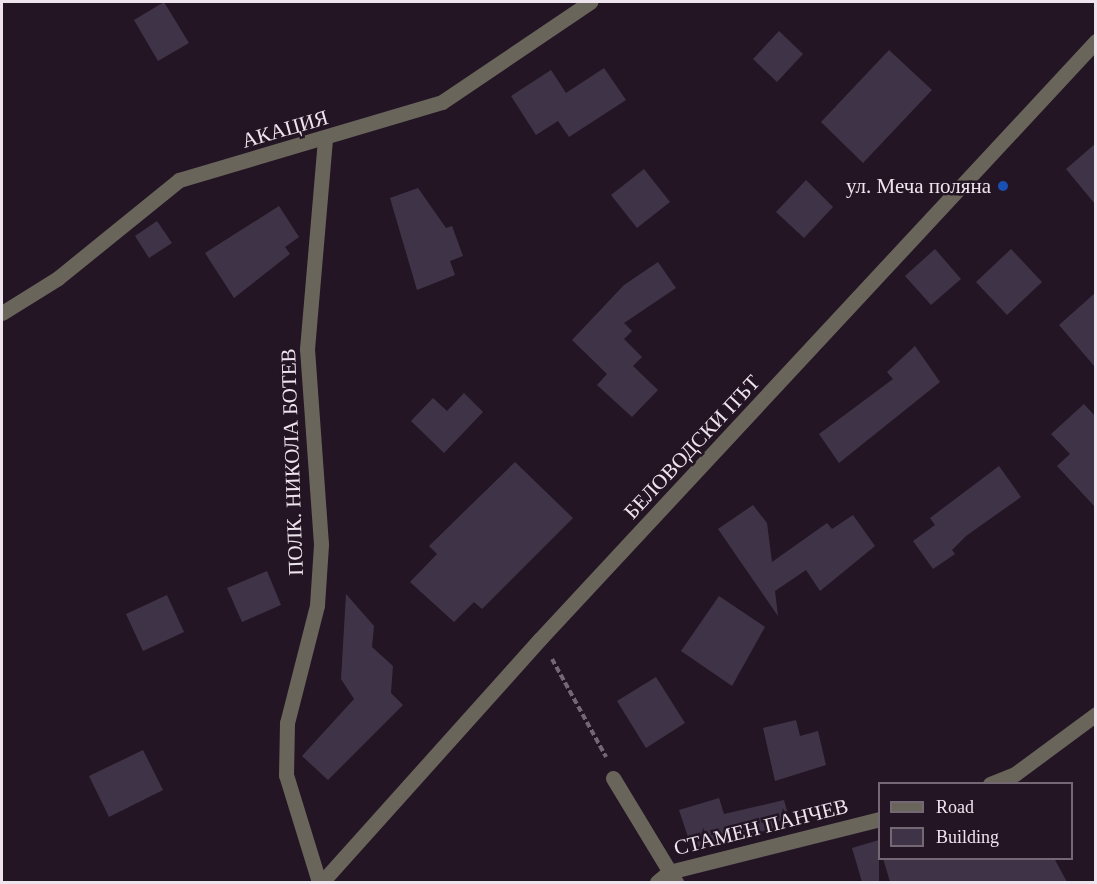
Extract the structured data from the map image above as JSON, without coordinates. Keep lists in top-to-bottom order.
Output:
{
  "streets": {
    "street": [
      "АКАЦИЯ",
      "БЕЛОВОДСКИ ПЪТ",
      "ПОЛК. НИКОЛА БОТЕВ",
      "СТАМЕН ПАНЧЕВ"
    ]
  },
  "crossings": [
    ["АКАЦИЯ", "ПОЛК. НИКОЛА БОТЕВ"],
    ["БЕЛОВОДСКИ ПЪТ", "ПОЛК. НИКОЛА БОТЕВ"]
  ],
  "places": ["ул. Меча поляна"],
  "legend": ["Road", "Building"]
}
